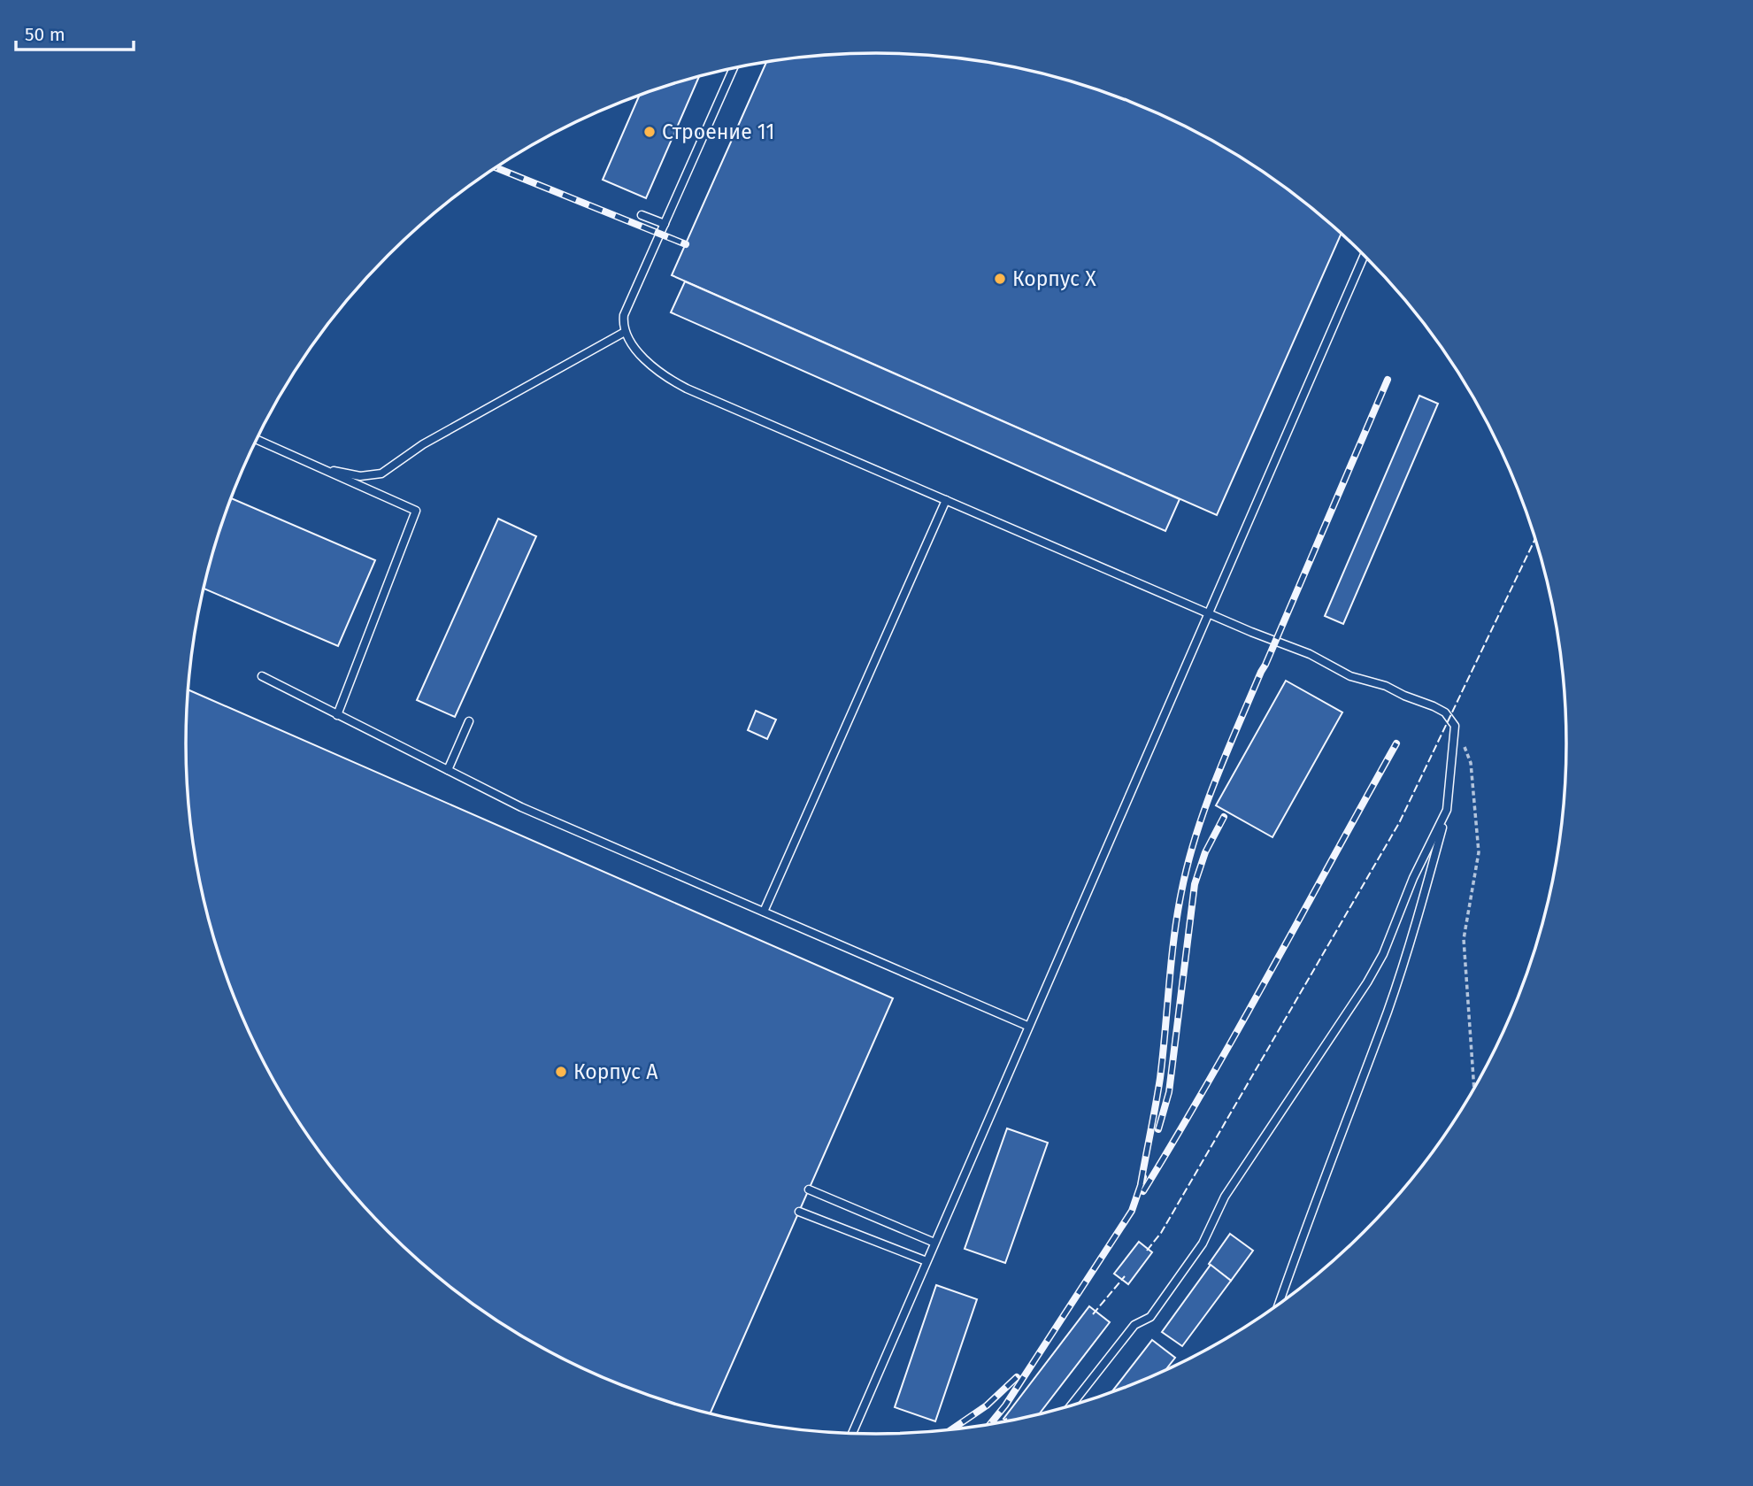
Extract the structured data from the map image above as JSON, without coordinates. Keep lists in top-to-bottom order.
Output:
{
  "places": ["Строение 11", "Корпус Х", "Корпус А"],
  "scale_bar": "50 m"
}
